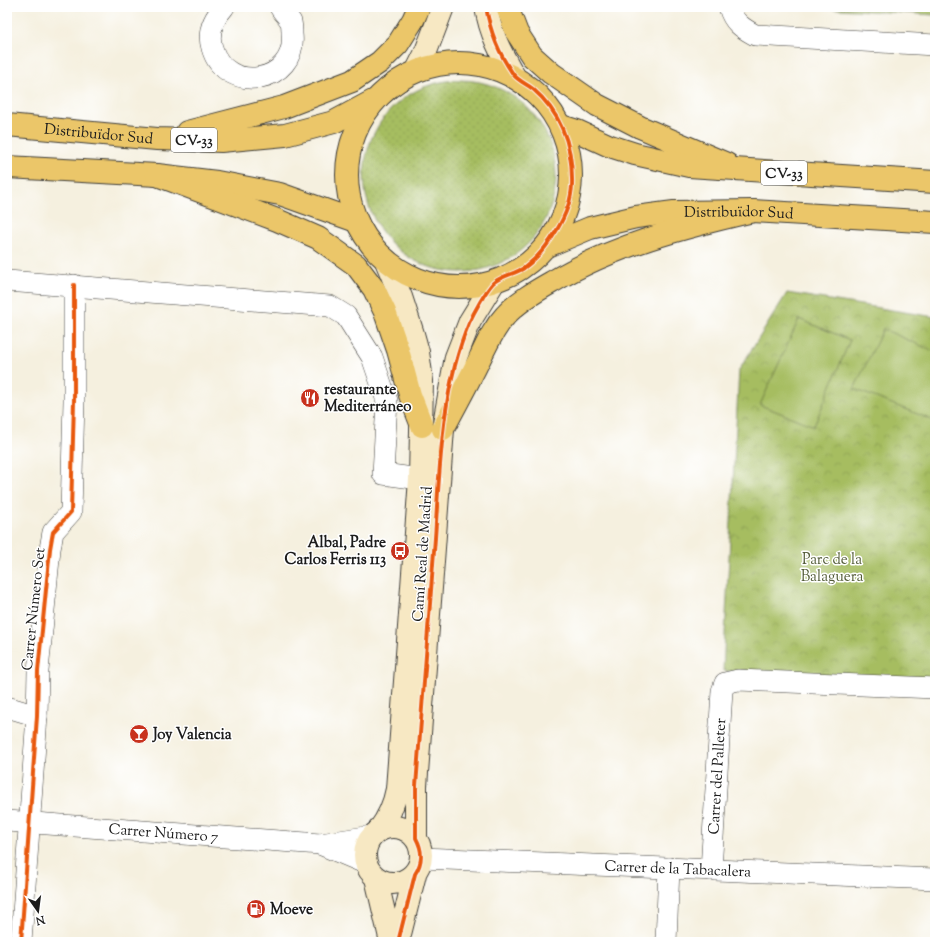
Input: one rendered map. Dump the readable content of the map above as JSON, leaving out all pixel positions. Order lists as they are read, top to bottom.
{
  "streets": {
    "highway": ["Distribuïdor Sud", "CV-33"],
    "street": [
      "Camí Real de Madrid",
      "Carrer Número Set",
      "Carrer del Palleter",
      "Carrer Número 7",
      "Carrer de la Tabacalera"
    ]
  },
  "crossings": [
    ["Distribuïdor Sud", "CV-33"],
    ["CV-33", "Camí Real de Madrid"],
    ["Camí Real de Madrid", "Carrer Número 7"],
    ["Camí Real de Madrid", "Carrer de la Tabacalera"],
    ["Carrer Número Set", "Carrer Número 7"],
    ["Carrer del Palleter", "Carrer de la Tabacalera"],
    ["Carrer Número 7", "Carrer de la Tabacalera"]
  ],
  "parks": ["Parc de la Balaguera"],
  "places": {
    "restaurant": ["restaurante Mediterráneo"],
    "bus stop": ["Albal, Padre Carlos Ferris 113"],
    "bar": ["Joy Valencia"],
    "fuel station": ["Moeve"]
  },
  "north": "bottom"
}
